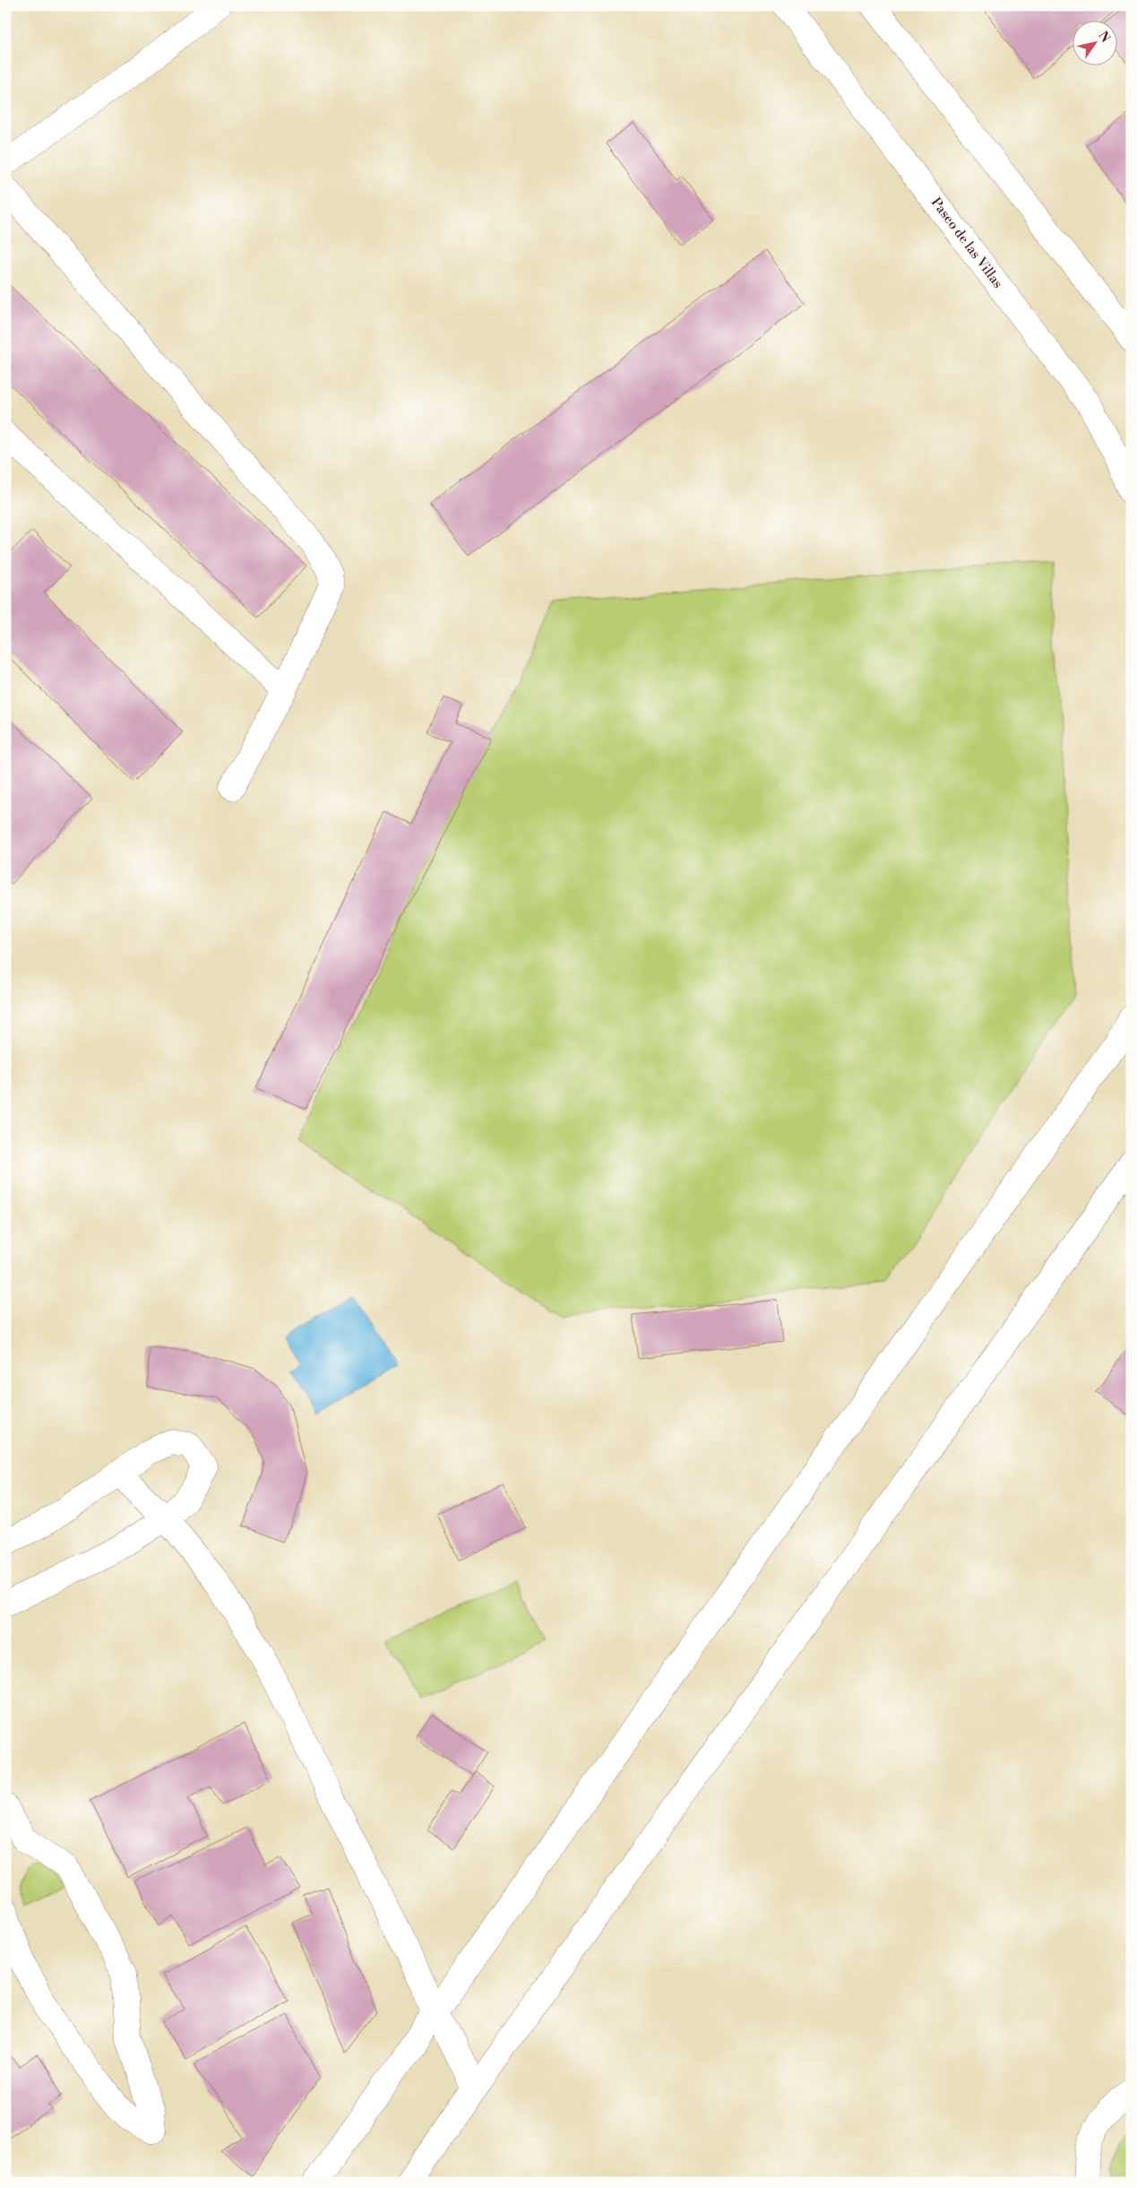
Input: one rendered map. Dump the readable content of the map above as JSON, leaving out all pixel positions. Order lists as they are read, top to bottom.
{
  "streets": {
    "street": ["Paseo de las Villas"]
  },
  "north": "top right"
}
